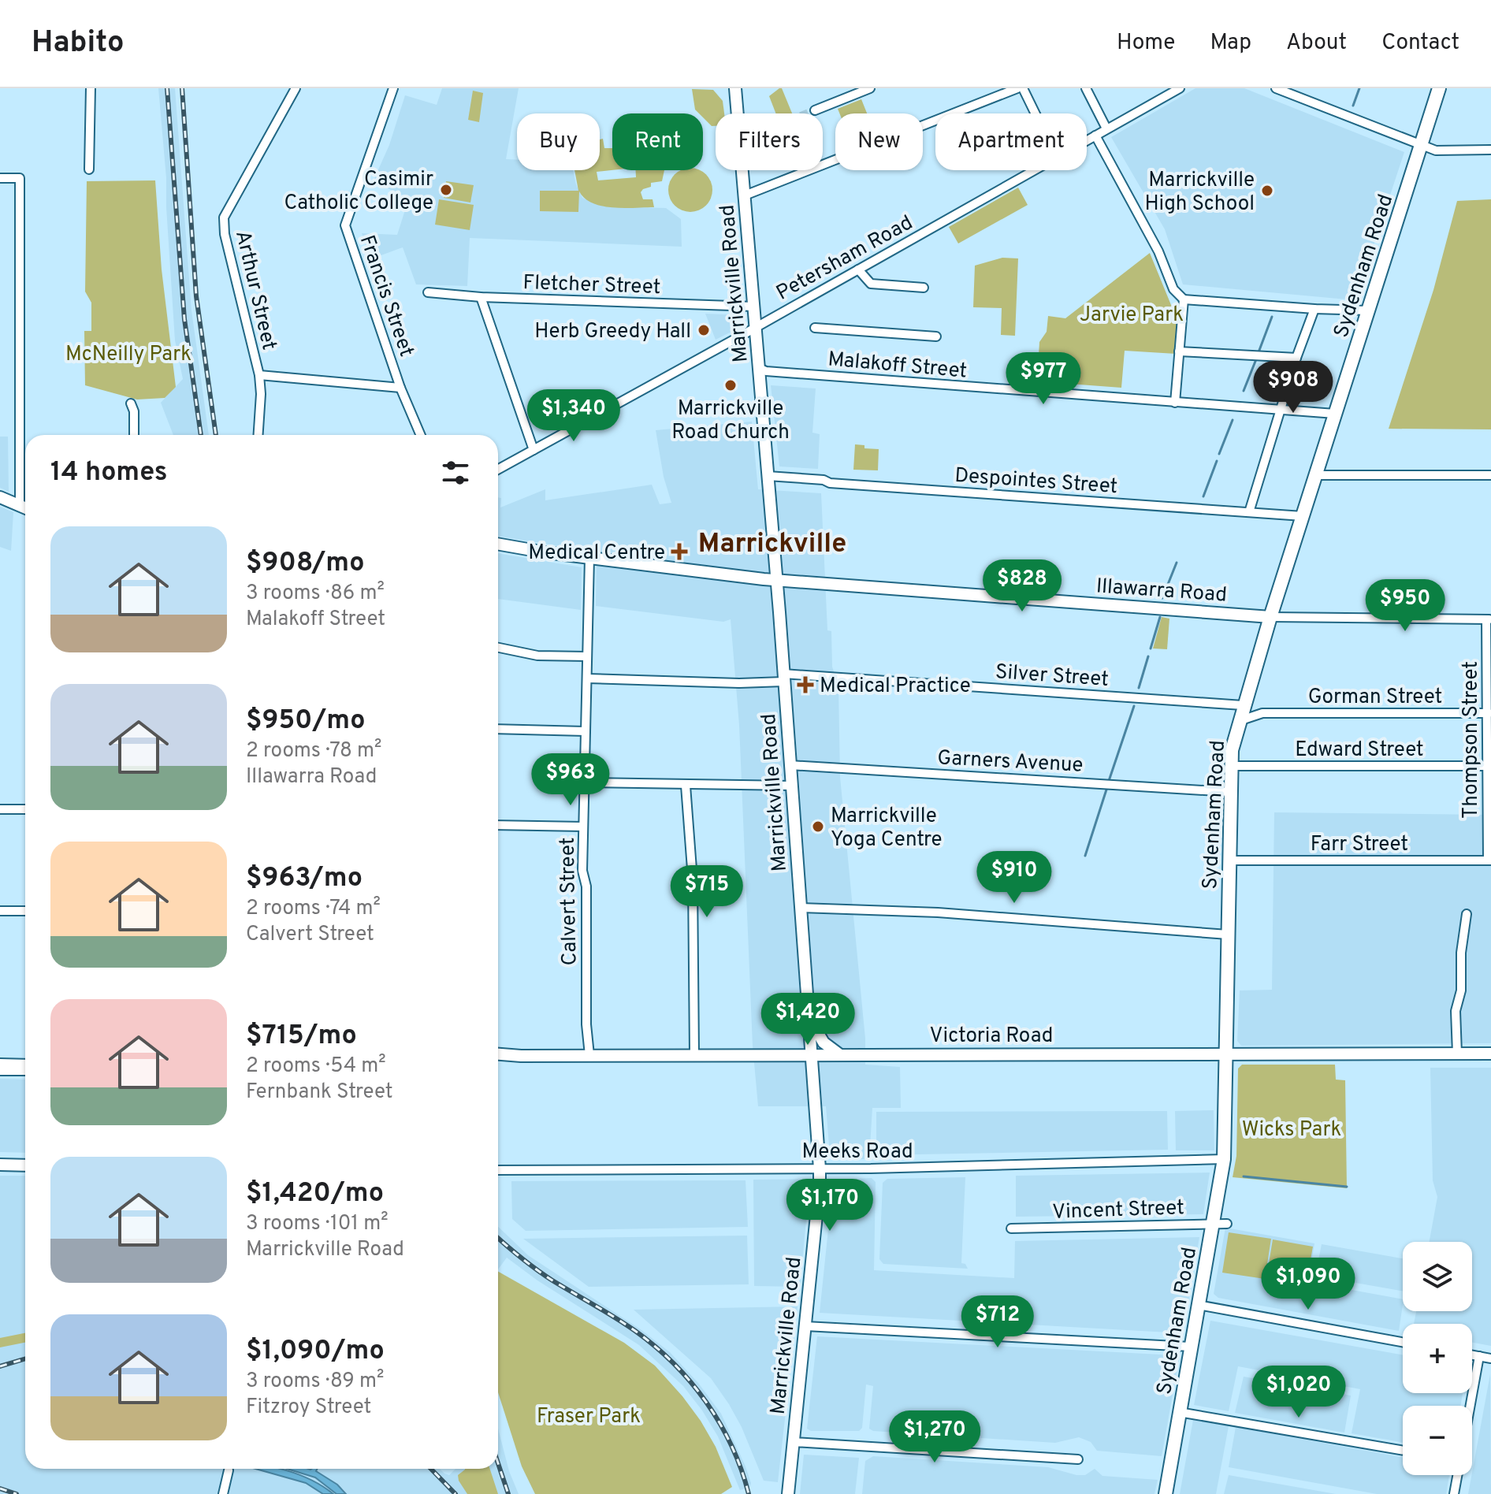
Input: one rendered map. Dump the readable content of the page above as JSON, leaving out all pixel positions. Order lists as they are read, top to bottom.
{
  "streets": {
    "main road": [
      "Sydenham Road",
      "Marrickville Road",
      "Illawarra Road",
      "Victoria Road"
    ],
    "street": [
      "Petersham Road",
      "Fletcher Street",
      "Arthur Street",
      "Francis Street",
      "Malakoff Street",
      "Despointes Street",
      "Silver Street",
      "Gorman Street",
      "Thompson Street",
      "Edward Street",
      "Garners Avenue",
      "Farr Street",
      "Calvert Street",
      "Meeks Road",
      "Vincent Street"
    ]
  },
  "crossings": [
    ["Petersham Road", "Marrickville Road"],
    ["Sydenham Road", "Malakoff Street"],
    ["Sydenham Road", "Despointes Street"],
    ["Sydenham Road", "Illawarra Road"],
    ["Sydenham Road", "Silver Street"],
    ["Sydenham Road", "Gorman Street"],
    ["Sydenham Road", "Edward Street"],
    ["Sydenham Road", "Garners Avenue"],
    ["Sydenham Road", "Farr Street"],
    ["Sydenham Road", "Victoria Road"],
    ["Sydenham Road", "Meeks Road"],
    ["Sydenham Road", "Vincent Street"],
    ["Fletcher Street", "Marrickville Road"],
    ["Marrickville Road", "Malakoff Street"],
    ["Marrickville Road", "Despointes Street"],
    ["Marrickville Road", "Illawarra Road"],
    ["Marrickville Road", "Silver Street"],
    ["Marrickville Road", "Garners Avenue"],
    ["Marrickville Road", "Victoria Road"],
    ["Marrickville Road", "Meeks Road"],
    ["Illawarra Road", "Thompson Street"],
    ["Illawarra Road", "Calvert Street"],
    ["Silver Street", "Calvert Street"],
    ["Gorman Street", "Thompson Street"],
    ["Thompson Street", "Edward Street"],
    ["Thompson Street", "Farr Street"],
    ["Calvert Street", "Victoria Road"]
  ],
  "districts": ["Marrickville"],
  "parks": [
    "Jarvie Park",
    "McNeilly Park",
    "Wicks Park",
    "Fraser Park"
  ],
  "places": {
    "other": [
      "Casimir Catholic College",
      "Marrickville High School",
      "Herb Greedy Hall",
      "Marrickville Road Church",
      "Marrickville Yoga Centre"
    ],
    "health": ["Medical Centre", "Medical Practice"]
  },
  "page": {
    "header": "Habito",
    "nav": [
      "Home",
      "Map",
      "About",
      "Contact"
    ],
    "chip": [
      "Buy",
      "Rent",
      "Filters",
      "New",
      "Apartment"
    ],
    "price": [
      "$977",
      "$908",
      "$1,340",
      "$828",
      "$950",
      "$963",
      "$910",
      "$715",
      "$1,420",
      "$1,170",
      "$1,090",
      "$712",
      "$1,020",
      "$1,270"
    ],
    "heading": "14 homes",
    "list": [
      {
        "name": "$908/mo",
        "note": "3 rooms · 86 m² · Malakoff Street"
      },
      {
        "name": "$950/mo",
        "note": "2 rooms · 78 m² · Illawarra Road"
      },
      {
        "name": "$963/mo",
        "note": "2 rooms · 74 m² · Calvert Street"
      },
      {
        "name": "$715/mo",
        "note": "2 rooms · 54 m² · Fernbank Street"
      },
      {
        "name": "$1,420/mo",
        "note": "3 rooms · 101 m² · Marrickville Road"
      },
      {
        "name": "$1,090/mo",
        "note": "3 rooms · 89 m² · Fitzroy Street"
      }
    ],
    "map_buttons": ["+", "−"]
  }
}
